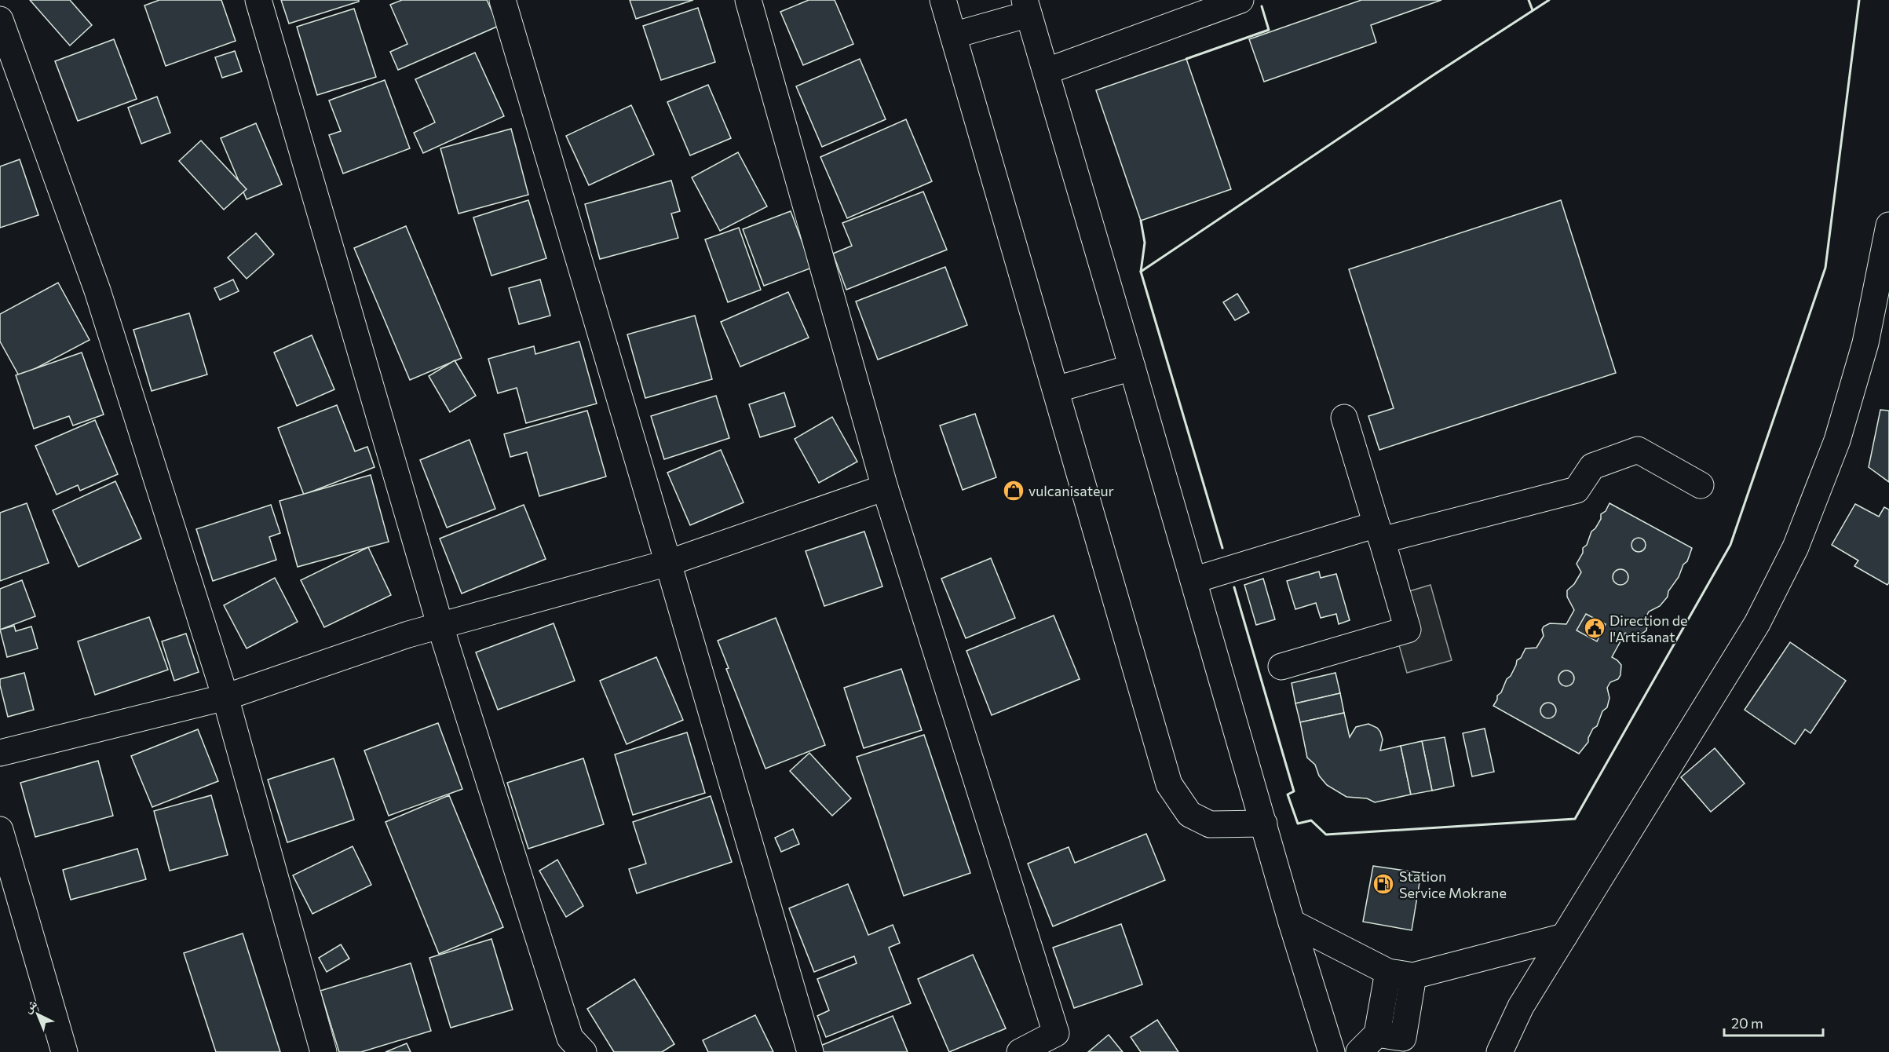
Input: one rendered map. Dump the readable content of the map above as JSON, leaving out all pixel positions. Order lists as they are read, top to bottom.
{
  "places": {
    "shop": ["vulcanisateur"],
    "public building": ["Direction de l'Artisanat"],
    "fuel station": ["Station Service Mokrane"]
  },
  "scale_bar": "20 m",
  "north": "top left"
}
